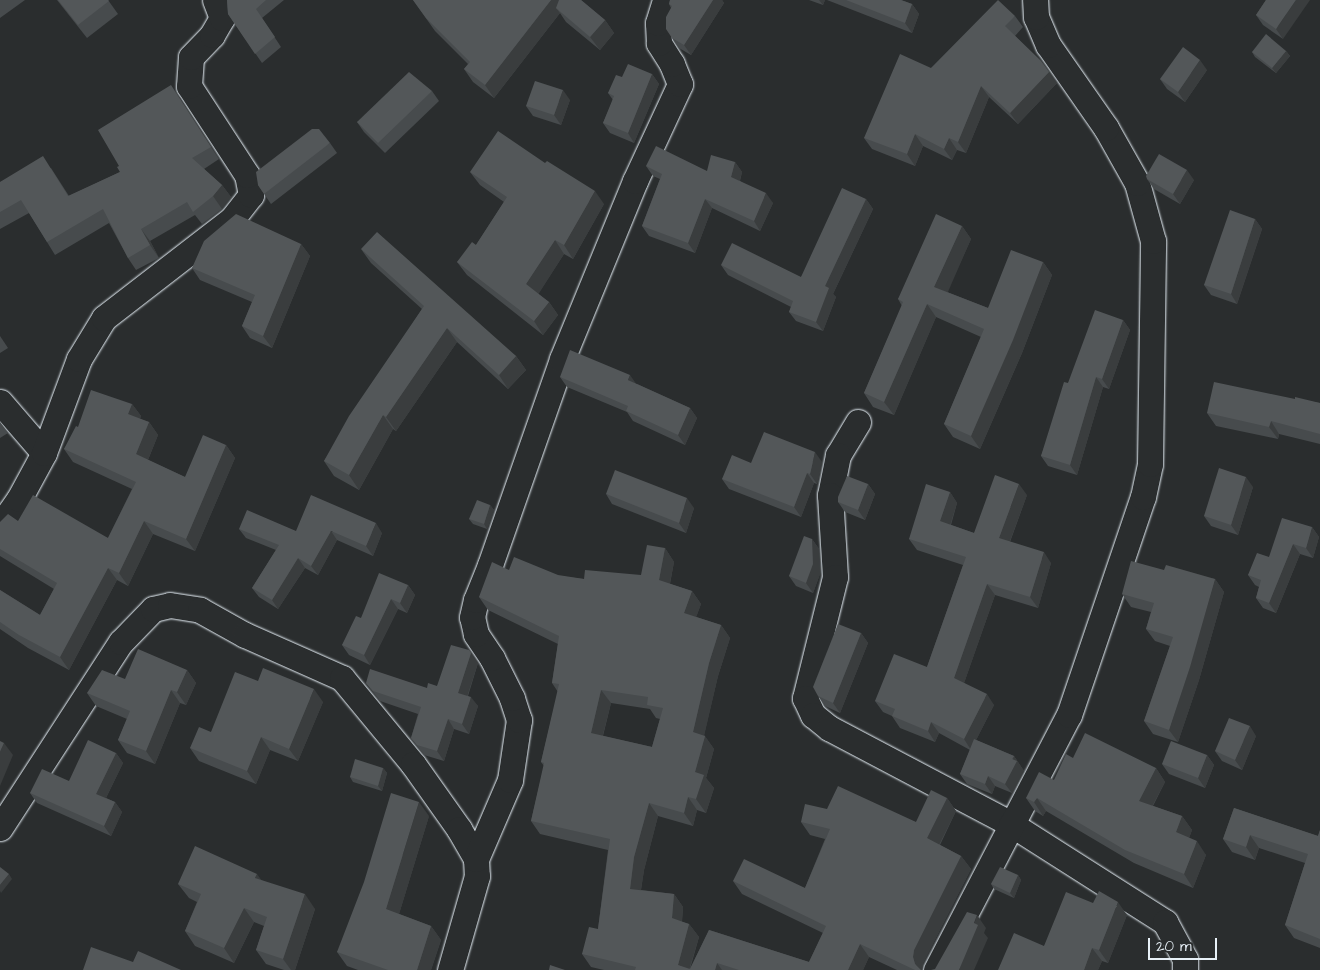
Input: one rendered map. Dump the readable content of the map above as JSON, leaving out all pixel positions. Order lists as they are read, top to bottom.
{
  "scale_bar": "20 m"
}
